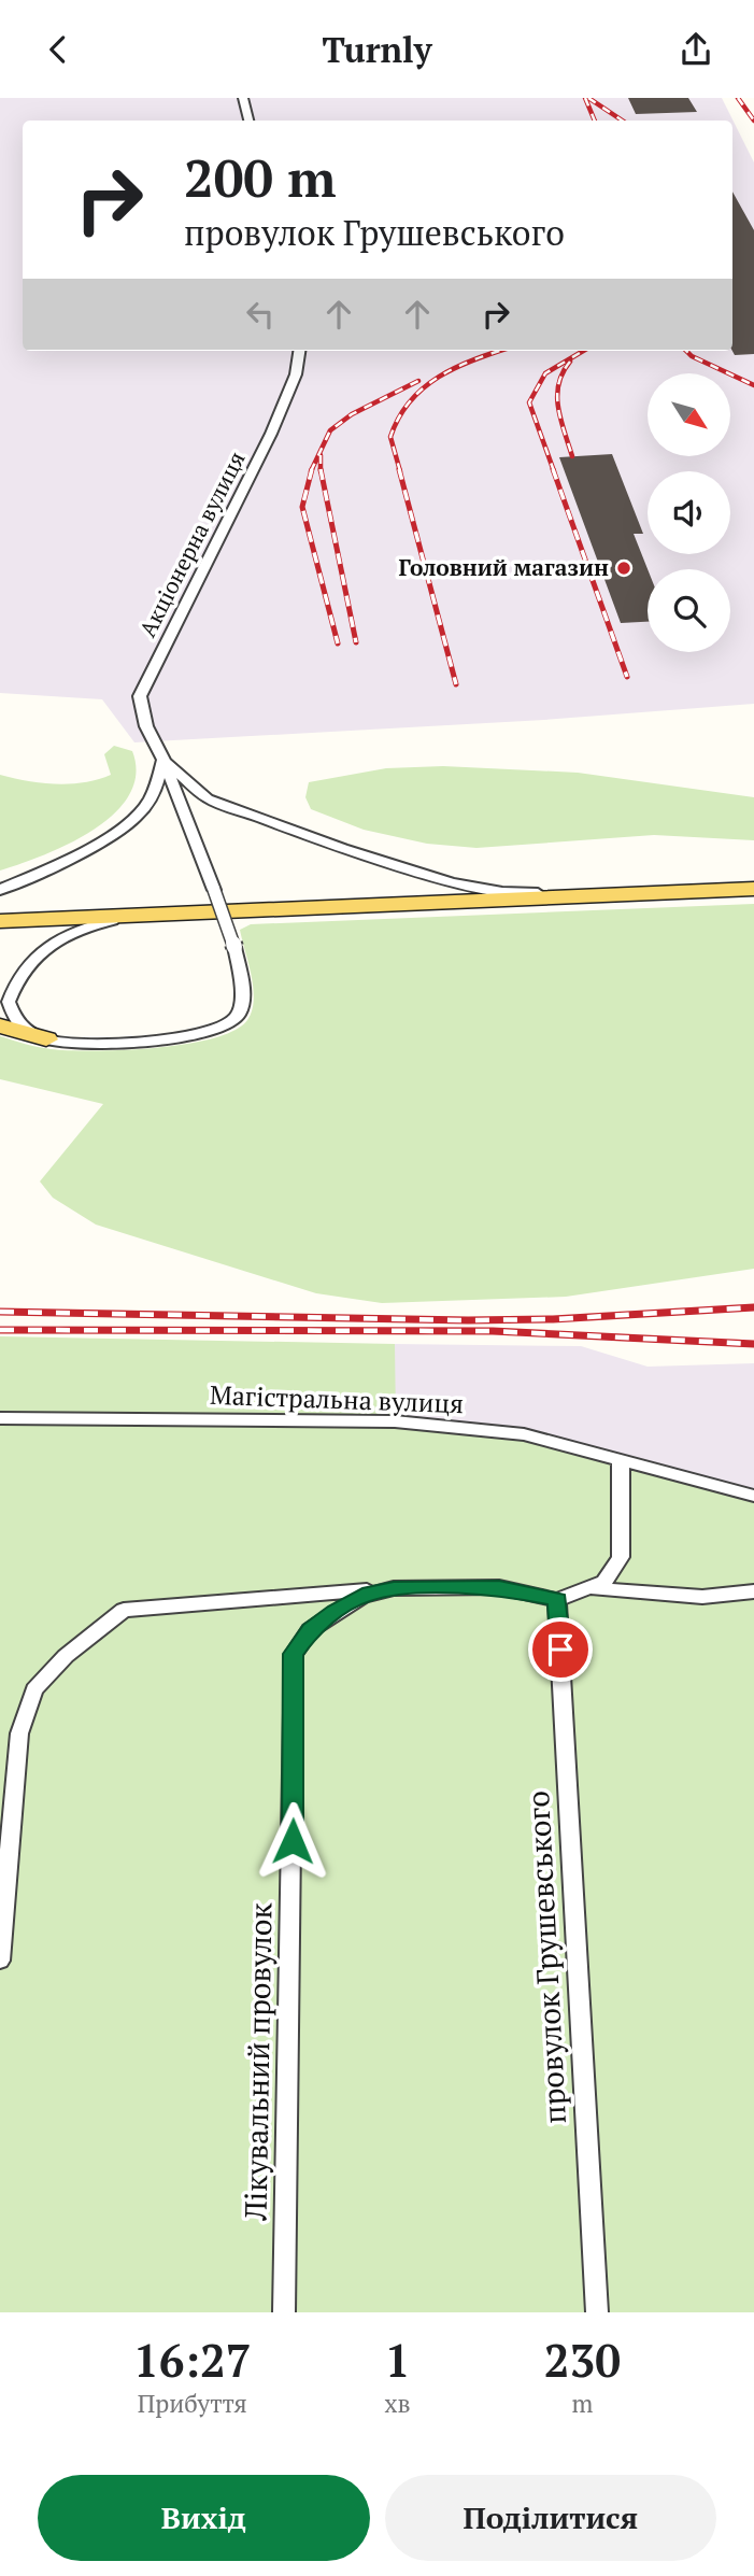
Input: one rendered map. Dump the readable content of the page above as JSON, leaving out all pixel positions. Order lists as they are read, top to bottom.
{
  "streets": {
    "street": [
      "Акціонерна вулиця",
      "Магістральна вулиця",
      "провулок Грушевського",
      "Лікувальний провулок"
    ]
  },
  "places": ["Головний магазин"],
  "north": "bottom right",
  "page": {
    "header": "Turnly",
    "turn": ["200 m", "провулок Грушевського"],
    "eta": [
      "16:27",
      "Прибуття",
      "1",
      "хв",
      "230",
      "m"
    ],
    "buttons": ["Вихід", "Поділитися"]
  }
}
